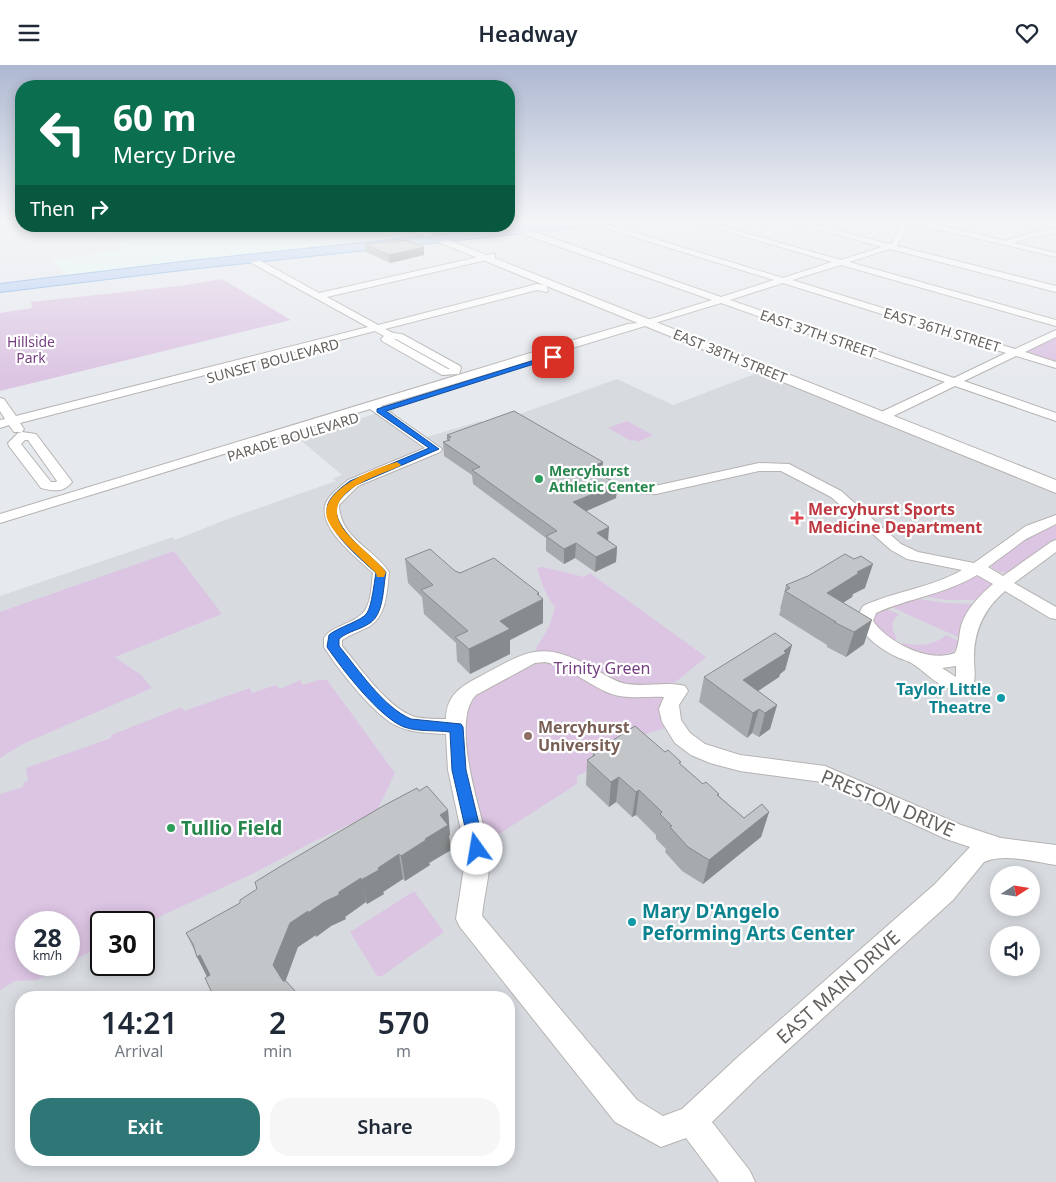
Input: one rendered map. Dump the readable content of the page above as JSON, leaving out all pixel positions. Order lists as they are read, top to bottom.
{
  "streets": {
    "main road": ["EAST 38TH STREET"],
    "street": [
      "EAST 36TH STREET",
      "EAST 37TH STREET",
      "SUNSET BOULEVARD",
      "PARADE BOULEVARD",
      "PRESTON DRIVE",
      "EAST MAIN DRIVE"
    ]
  },
  "crossings": [
    ["EAST 36TH STREET", "PARADE BOULEVARD"],
    ["EAST 37TH STREET", "PARADE BOULEVARD"],
    ["EAST 38TH STREET", "SUNSET BOULEVARD"],
    ["EAST 38TH STREET", "PARADE BOULEVARD"],
    ["PRESTON DRIVE", "EAST MAIN DRIVE"]
  ],
  "parks": ["Hillside Park", "Trinity Green"],
  "places": {
    "other": [
      "Mercyhurst Athletic Center",
      "Taylor Little Theatre",
      "Mercyhurst University",
      "Tullio Field",
      "Mary D'Angelo Peforming Arts Center"
    ],
    "health": ["Mercyhurst Sports Medicine Department"]
  },
  "north": "right",
  "page": {
    "header": "Headway",
    "turn": ["60 m", "Mercy Drive"],
    "then": "Then",
    "speed": "28 km/h",
    "limit": "30",
    "eta": [
      "14:21",
      "Arrival",
      "2",
      "min",
      "570",
      "m"
    ],
    "buttons": ["Exit", "Share"]
  }
}
